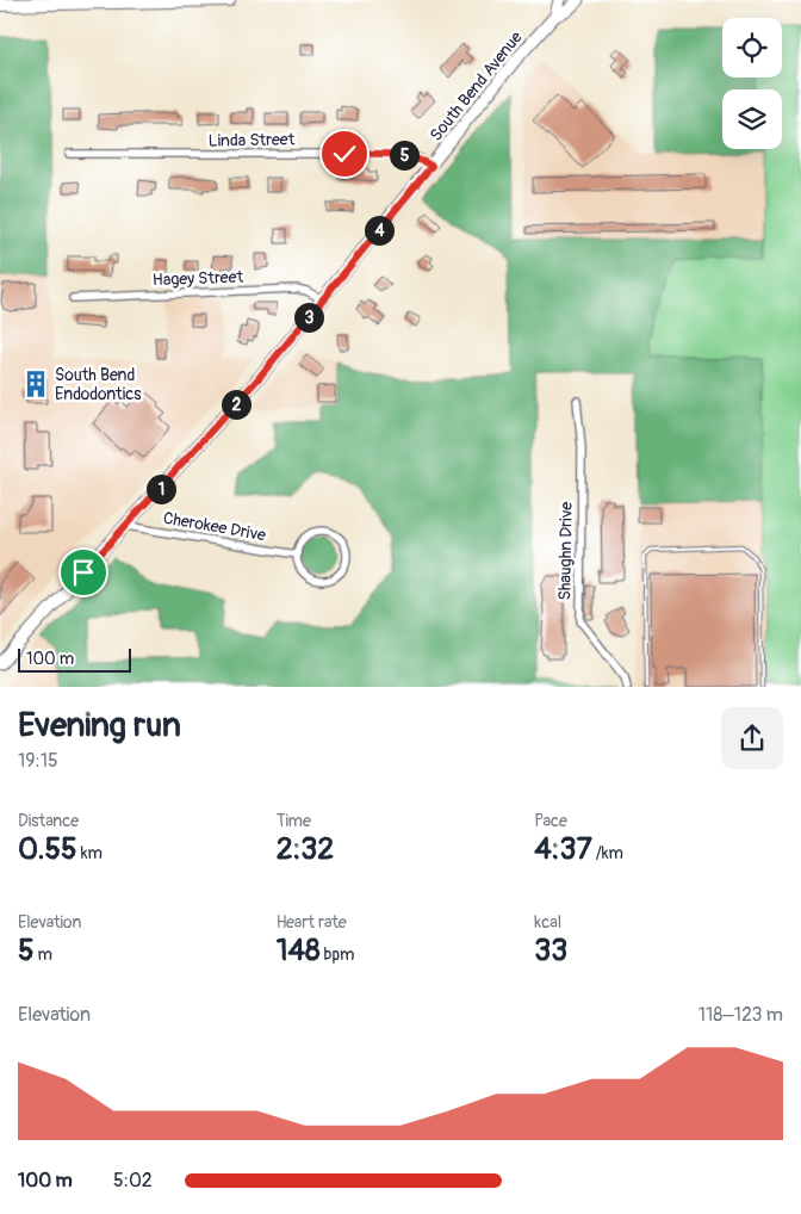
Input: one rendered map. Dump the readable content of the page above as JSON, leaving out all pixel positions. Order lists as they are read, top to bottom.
{
  "streets": {
    "main road": ["South Bend Avenue"],
    "street": [
      "Linda Street",
      "Hagey Street",
      "Cherokee Drive",
      "Shaughn Drive"
    ]
  },
  "crossings": [
    ["South Bend Avenue", "Linda Street"],
    ["South Bend Avenue", "Hagey Street"],
    ["South Bend Avenue", "Cherokee Drive"]
  ],
  "places": {
    "building": ["South Bend Endodontics"]
  },
  "scale_bar": "100 m",
  "page": {
    "pins": [
      "5",
      "4",
      "3",
      "2",
      "1"
    ],
    "scale": "100 m",
    "heading": ["Evening run", "19:15"],
    "stats": [
      ["Distance", "0.55 km"],
      ["Time", "2:32"],
      ["Pace", "4:37 /km"],
      ["Elevation", "5 m"],
      ["Heart rate", "148 bpm"],
      ["kcal", "33"]
    ],
    "chart": ["Elevation", "118–123 m"],
    "list": [
      {
        "name": "100 m",
        "note": "5:02"
      }
    ]
  }
}
